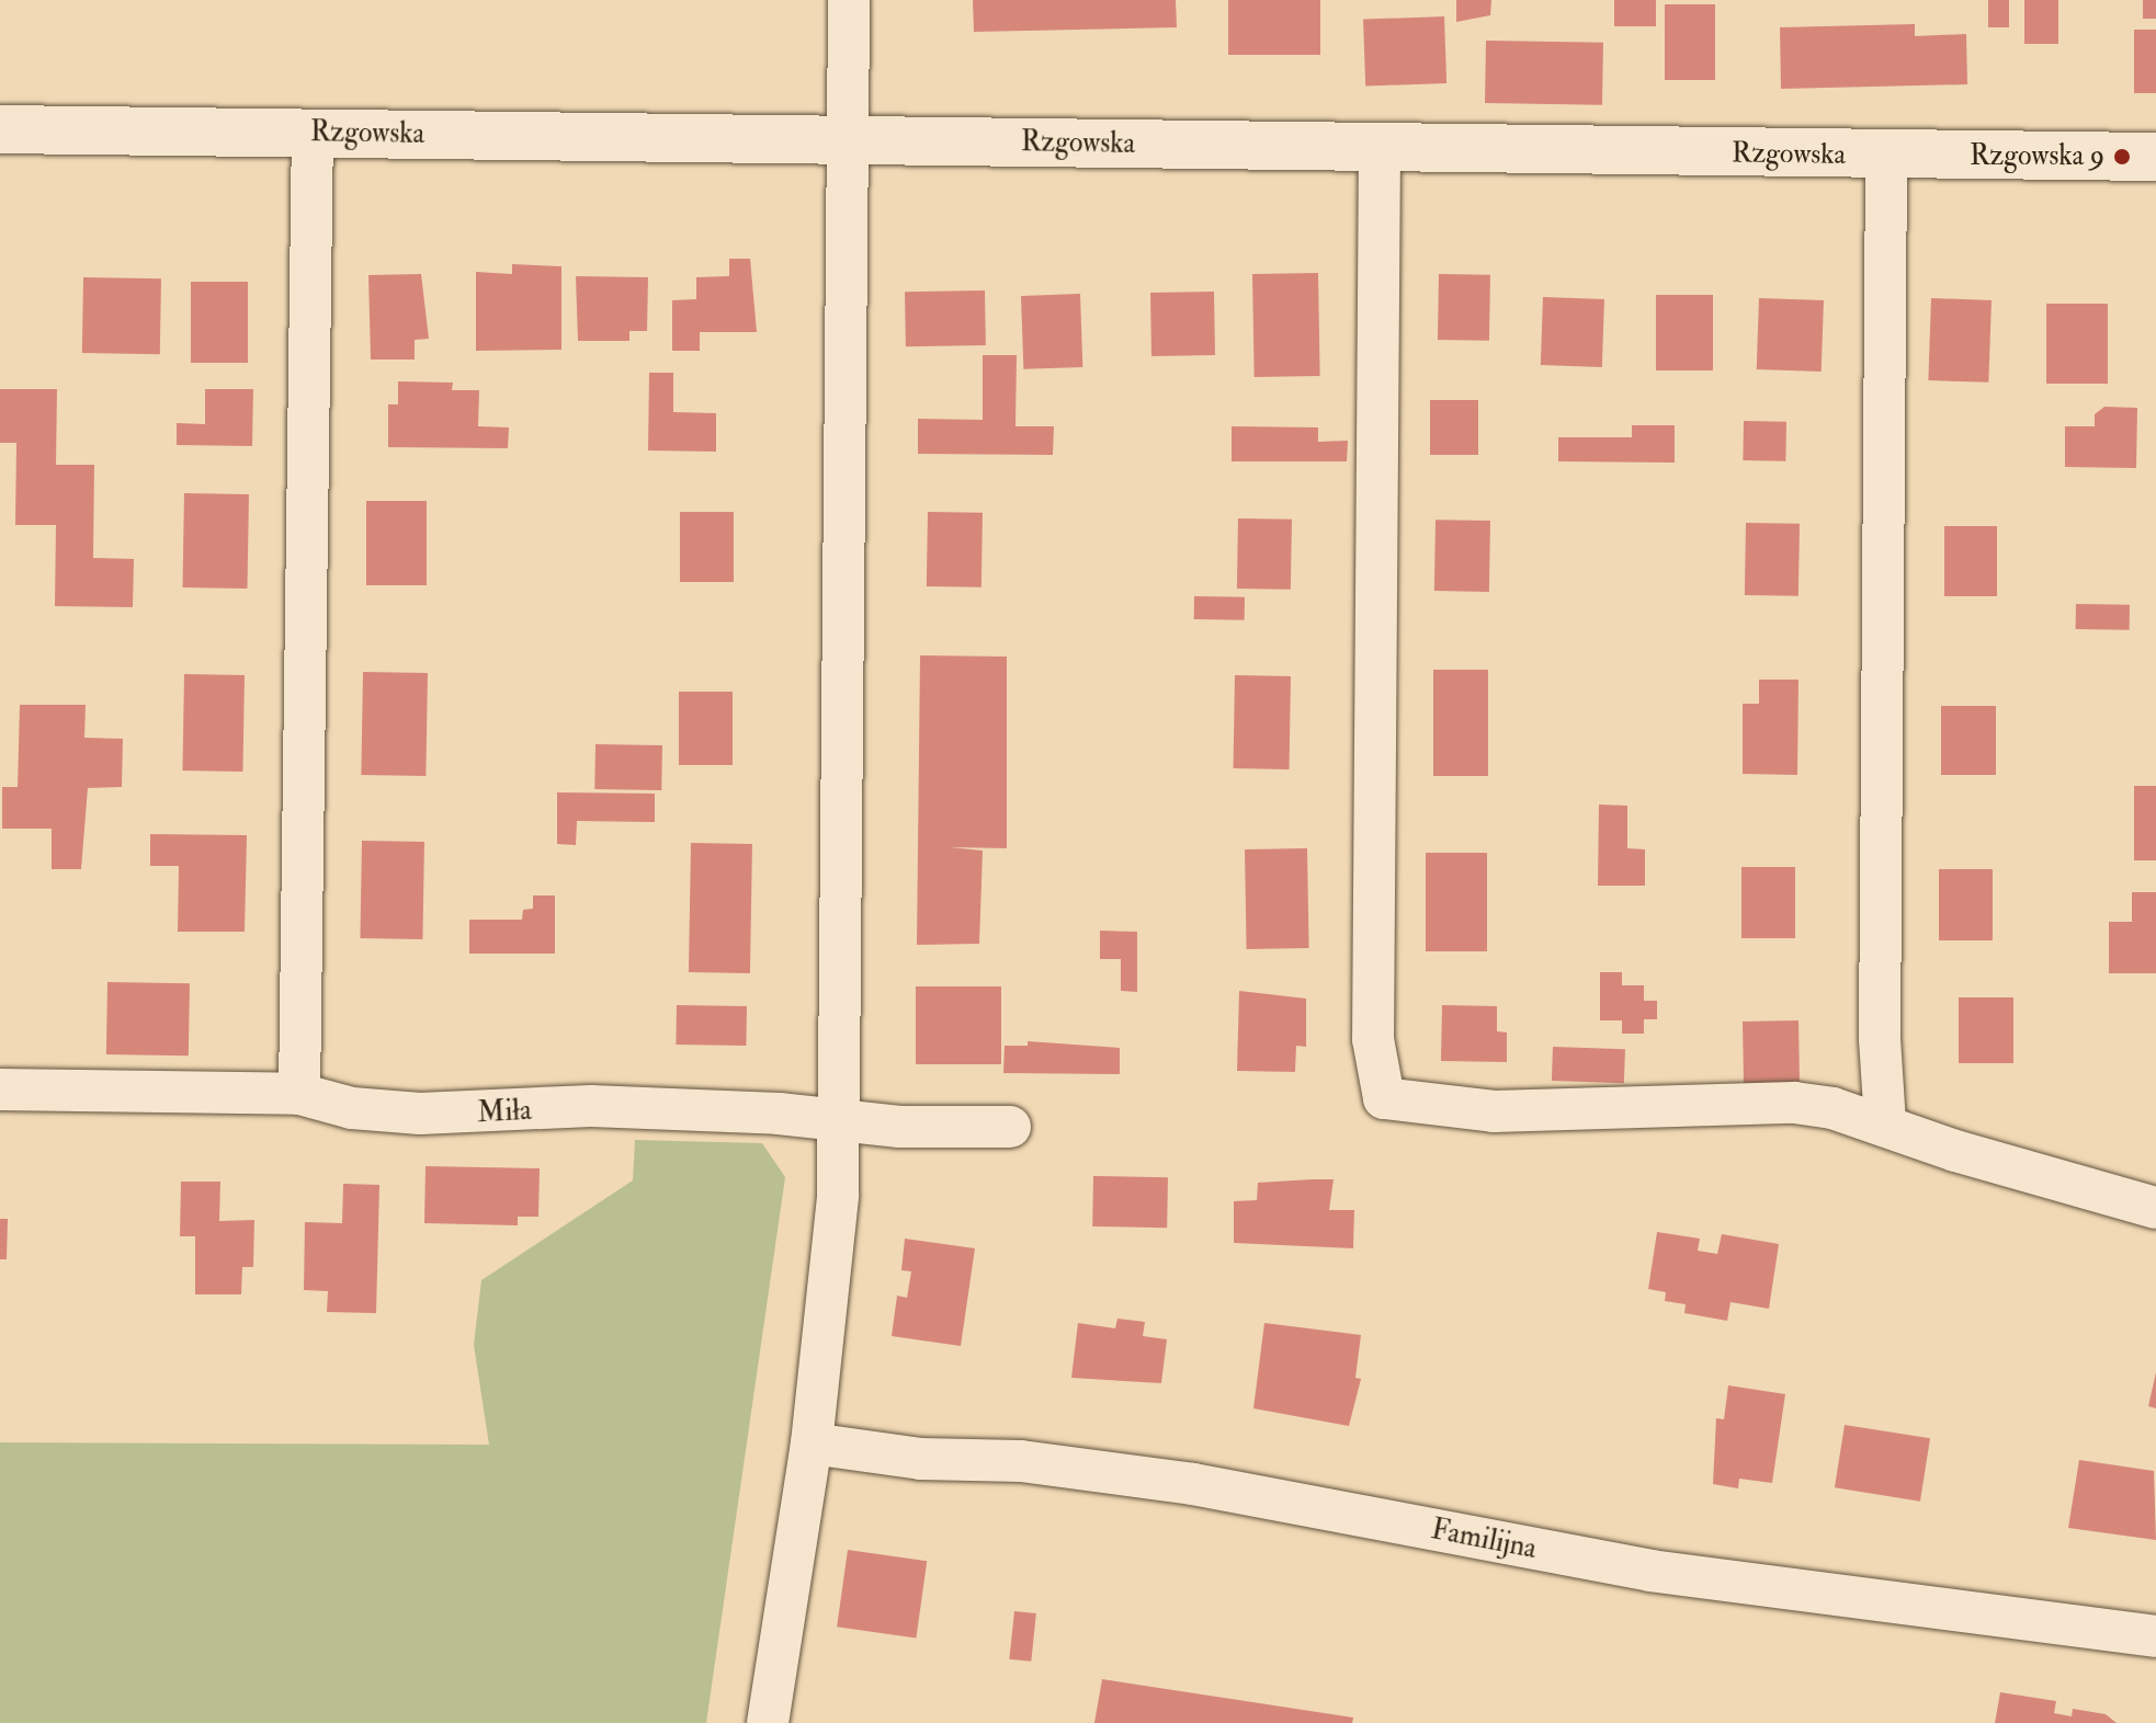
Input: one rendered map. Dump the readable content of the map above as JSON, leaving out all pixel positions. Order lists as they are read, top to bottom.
{
  "streets": {
    "main road": ["Rzgowska"],
    "street": ["Miła", "Familijna"]
  },
  "places": ["Rzgowska 9"]
}
